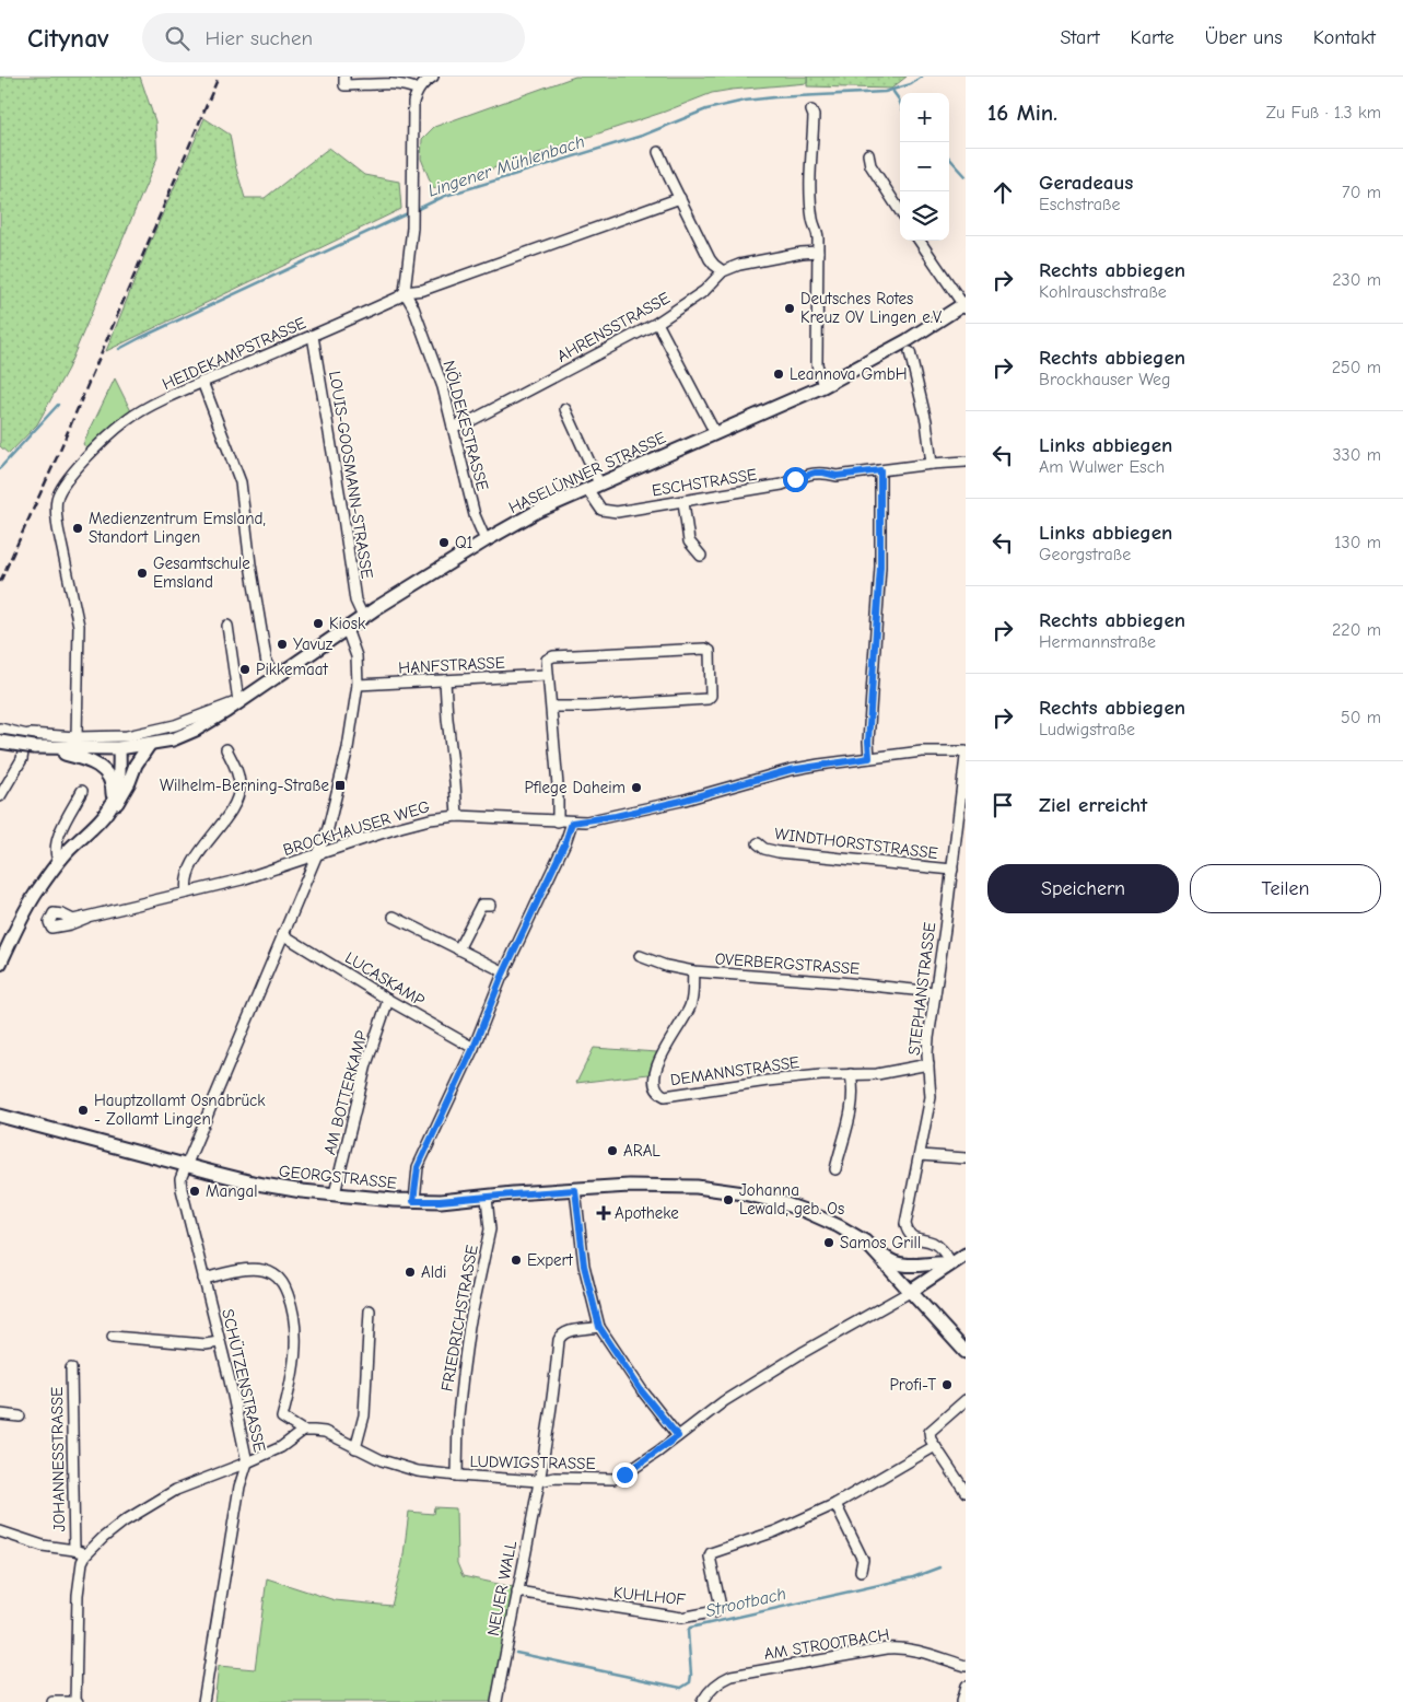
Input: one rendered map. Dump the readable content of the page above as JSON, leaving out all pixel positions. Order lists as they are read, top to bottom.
{
  "streets": {
    "main road": ["HASELÜNNER STRASSE", "GEORGSTRASSE"],
    "street": [
      "AHRENSSTRASSE",
      "HEIDEKAMPSTRASSE",
      "NÖLDEKESTRASSE",
      "LOUIS-GOOSMANN-STRASSE",
      "ESCHSTRASSE",
      "HANFSTRASSE",
      "BROCKHAUSER WEG",
      "WINDTHORSTSTRASSE",
      "OVERBERGSTRASSE",
      "LUCASKAMP",
      "STEPHANSTRASSE",
      "DEMANNSTRASSE",
      "AM BOTTERKAMP",
      "FRIEDRICHSTRASSE",
      "SCHÜTZENSTRASSE",
      "JOHANNESSTRASSE",
      "LUDWIGSTRASSE",
      "NEUER WALL",
      "KUHLHOF",
      "AM STROOTBACH"
    ]
  },
  "crossings": [
    ["AHRENSSTRASSE", "NÖLDEKESTRASSE"],
    ["HEIDEKAMPSTRASSE", "NÖLDEKESTRASSE"],
    ["HEIDEKAMPSTRASSE", "HASELÜNNER STRASSE"],
    ["HEIDEKAMPSTRASSE", "LOUIS-GOOSMANN-STRASSE"],
    ["NÖLDEKESTRASSE", "HASELÜNNER STRASSE"],
    ["HASELÜNNER STRASSE", "LOUIS-GOOSMANN-STRASSE"],
    ["HASELÜNNER STRASSE", "ESCHSTRASSE"],
    ["WINDTHORSTSTRASSE", "STEPHANSTRASSE"],
    ["OVERBERGSTRASSE", "STEPHANSTRASSE"],
    ["OVERBERGSTRASSE", "DEMANNSTRASSE"],
    ["LUCASKAMP", "AM BOTTERKAMP"],
    ["STEPHANSTRASSE", "DEMANNSTRASSE"],
    ["AM BOTTERKAMP", "GEORGSTRASSE"],
    ["GEORGSTRASSE", "FRIEDRICHSTRASSE"],
    ["GEORGSTRASSE", "SCHÜTZENSTRASSE"],
    ["FRIEDRICHSTRASSE", "LUDWIGSTRASSE"],
    ["LUDWIGSTRASSE", "NEUER WALL"],
    ["NEUER WALL", "KUHLHOF"]
  ],
  "water": ["Lingener Mühlenbach", "Strootbach"],
  "places": {
    "other": [
      "Deutsches Rotes Kreuz OV Lingen e.V.",
      "Leannova GmbH",
      "Medienzentrum Emsland, Standort Lingen",
      "Q1",
      "Gesamtschule Emsland",
      "Kiosk",
      "Yavuz",
      "Pikkemaat",
      "Pflege Daheim",
      "Hauptzollamt Osnabrück - Zollamt Lingen",
      "ARAL",
      "Mangal",
      "Johanna Lewald, geb. Os",
      "Samos Grill",
      "Expert",
      "Aldi",
      "Profi-T"
    ],
    "transit": ["Wilhelm-Berning-Straße"],
    "health": ["Apotheke"]
  },
  "page": {
    "header": "Citynav",
    "search": "Hier suchen",
    "nav": [
      "Start",
      "Karte",
      "Über uns",
      "Kontakt"
    ],
    "heading": ["16 Min.", "Zu Fuß · 1.3 km"],
    "map_buttons": ["+", "−"],
    "list": [
      ["Geradeaus", "Eschstraße", "70 m"],
      ["Rechts abbiegen", "Kohlrauschstraße", "230 m"],
      ["Rechts abbiegen", "Brockhauser Weg", "250 m"],
      ["Links abbiegen", "Am Wulwer Esch", "330 m"],
      ["Links abbiegen", "Georgstraße", "130 m"],
      ["Rechts abbiegen", "Hermannstraße", "220 m"],
      ["Rechts abbiegen", "Ludwigstraße", "50 m"],
      "Ziel erreicht"
    ],
    "buttons": ["Speichern", "Teilen"]
  }
}
